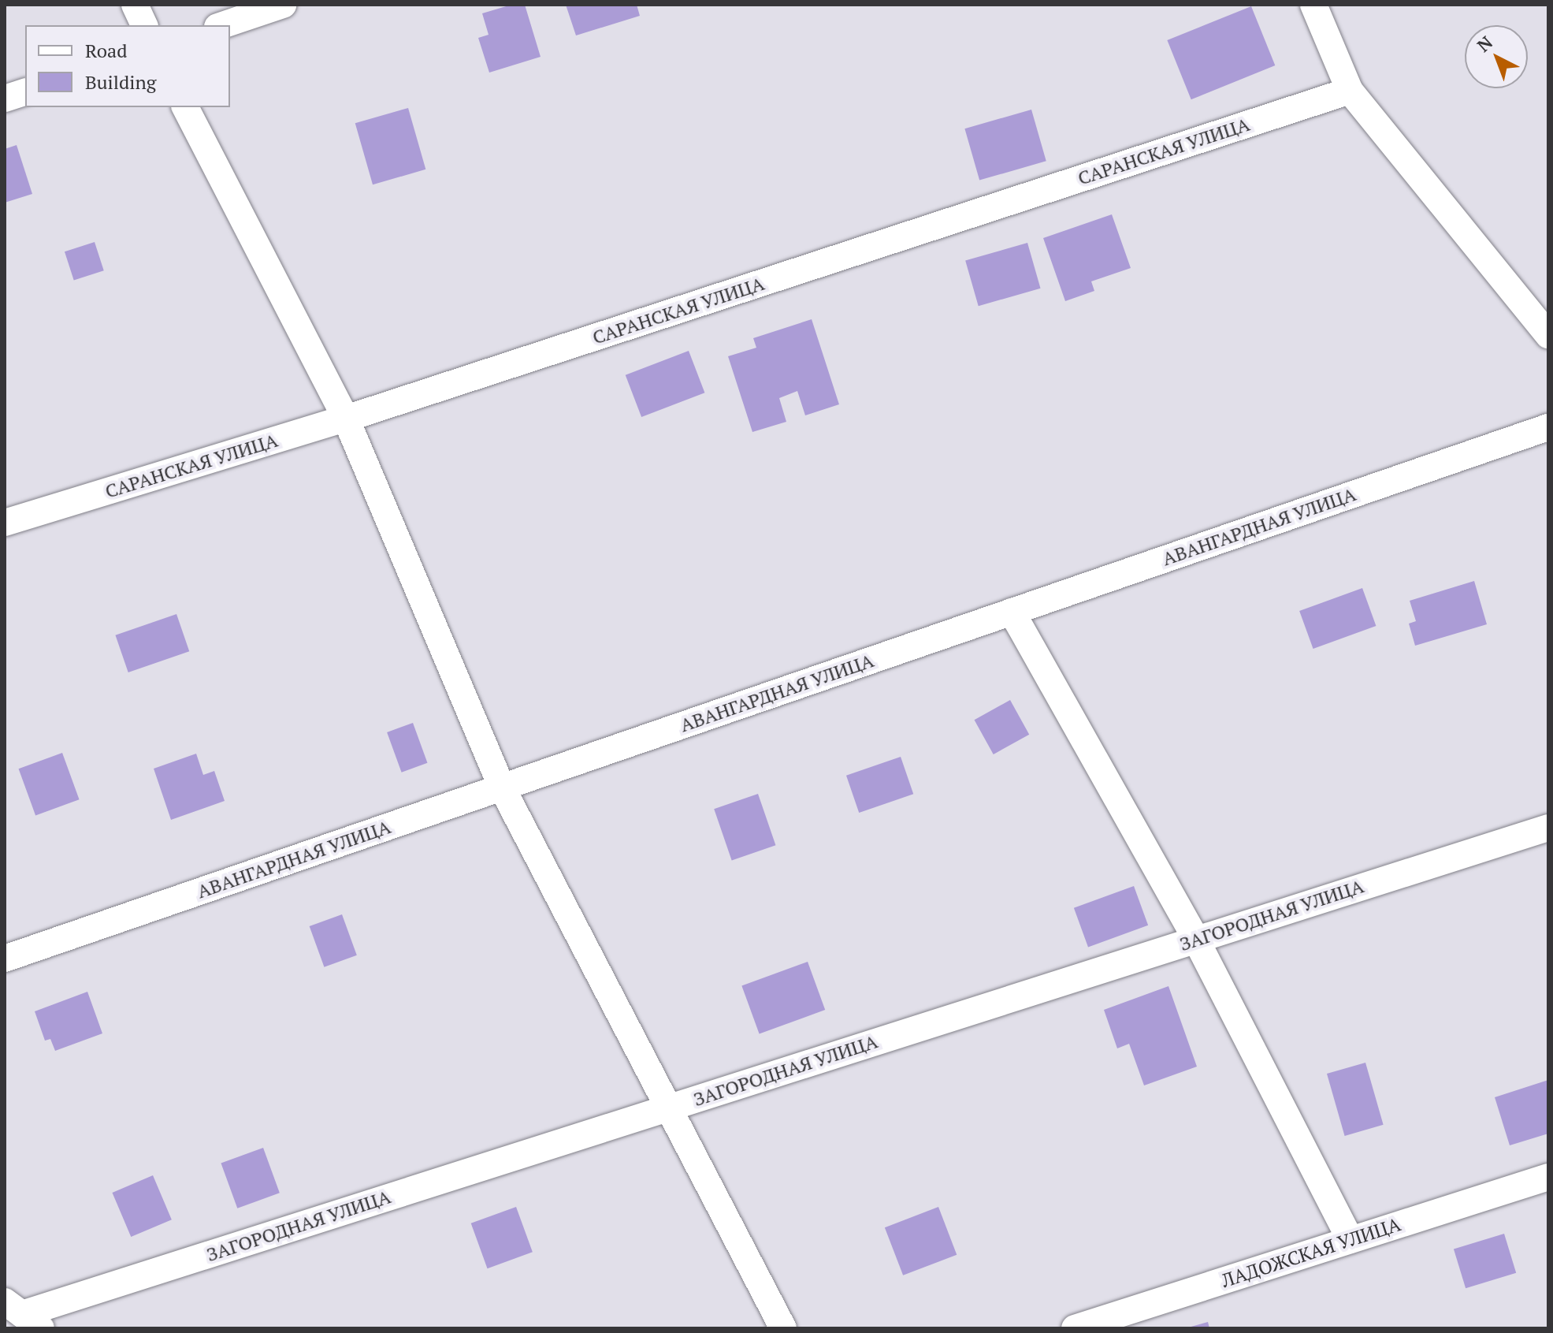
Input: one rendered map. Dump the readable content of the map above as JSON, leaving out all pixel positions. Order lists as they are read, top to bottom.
{
  "streets": {
    "street": [
      "САРАНСКАЯ УЛИЦА",
      "АВАНГАРДНАЯ УЛИЦА",
      "ЗАГОРОДНАЯ УЛИЦА",
      "ЛАДОЖСКАЯ УЛИЦА"
    ]
  },
  "legend": ["Road", "Building"],
  "north": "top left"
}
